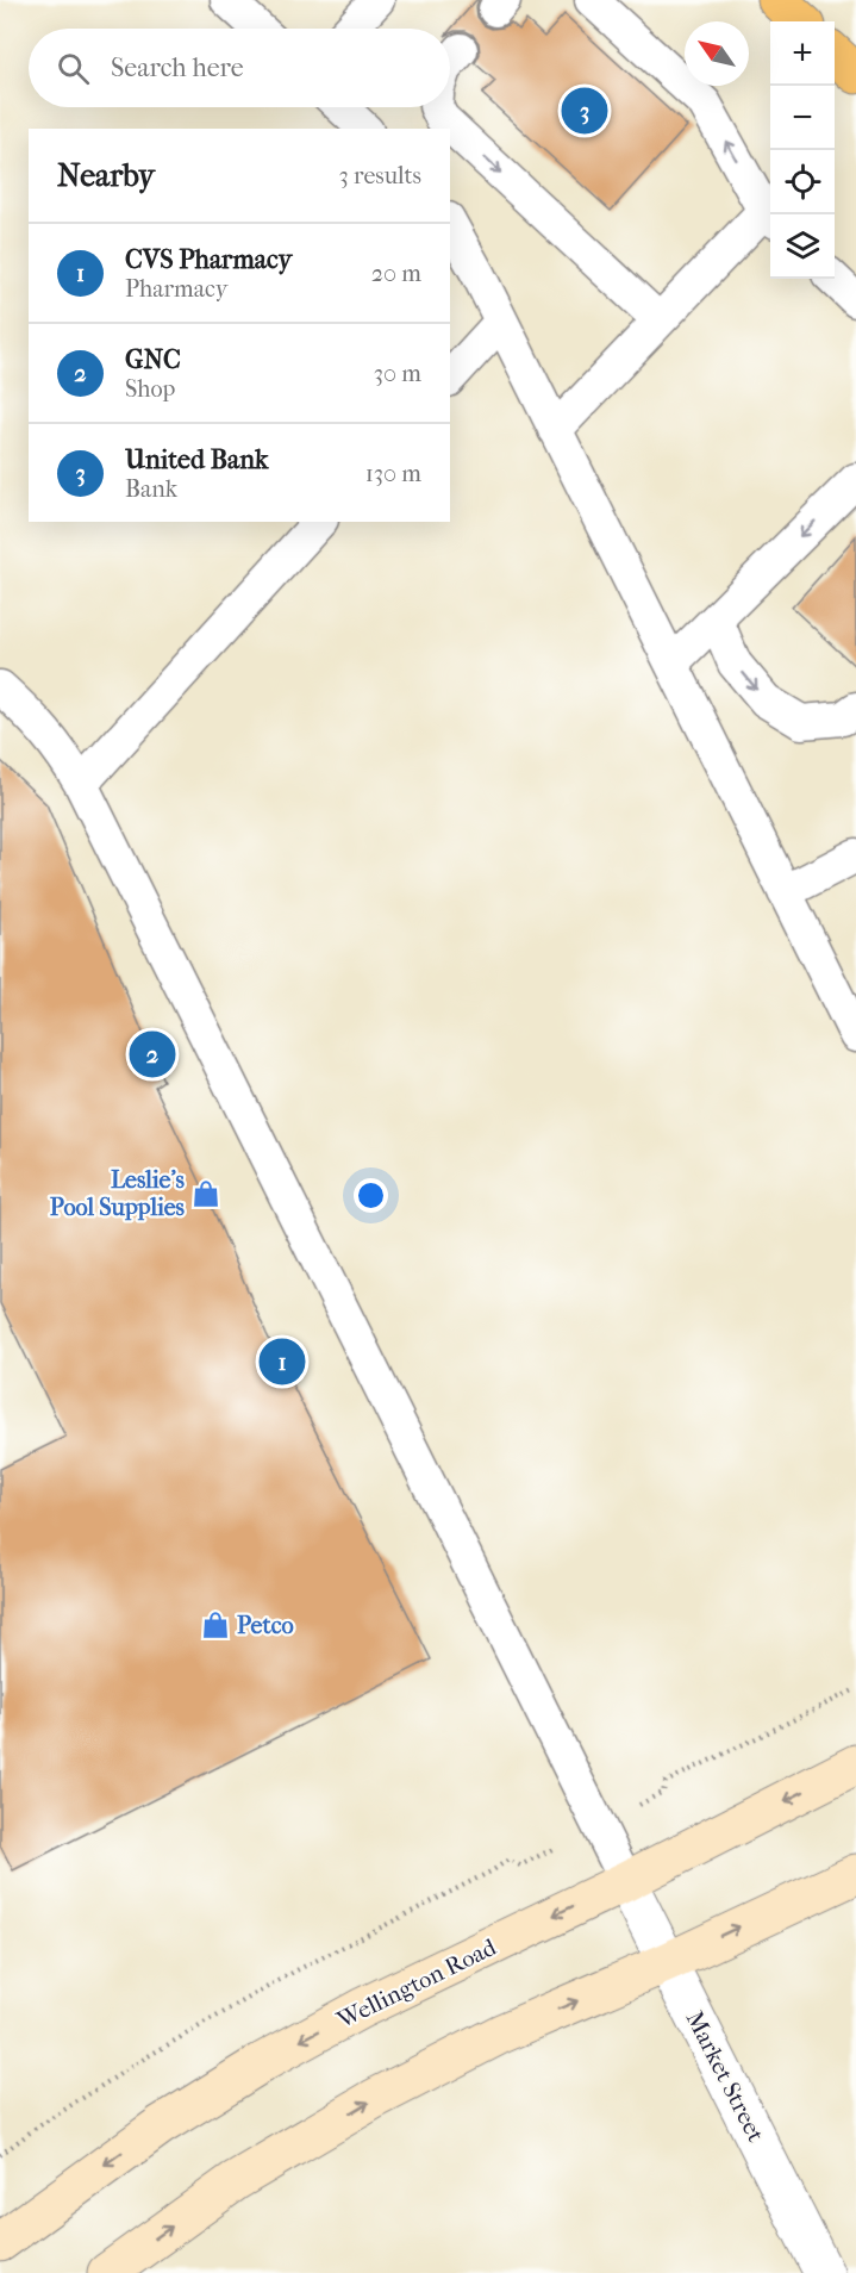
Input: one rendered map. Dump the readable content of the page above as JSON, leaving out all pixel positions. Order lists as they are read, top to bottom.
{
  "streets": {
    "main road": ["Wellington Road"],
    "street": ["Market Street"]
  },
  "crossings": [
    ["Wellington Road", "Market Street"]
  ],
  "places": {
    "shop": ["Leslie's Pool Supplies", "Petco"]
  },
  "north": "top left",
  "page": {
    "map_buttons": ["+", "−"],
    "search": "Search here",
    "pins": ["3", "2", "1"],
    "heading": ["Nearby", "3 results"],
    "list": [
      {
        "mark": "1",
        "name": "CVS Pharmacy",
        "note": "Pharmacy",
        "value": "20 m"
      },
      {
        "mark": "2",
        "name": "GNC",
        "note": "Shop",
        "value": "30 m"
      },
      {
        "mark": "3",
        "name": "United Bank",
        "note": "Bank",
        "value": "130 m"
      }
    ]
  }
}
